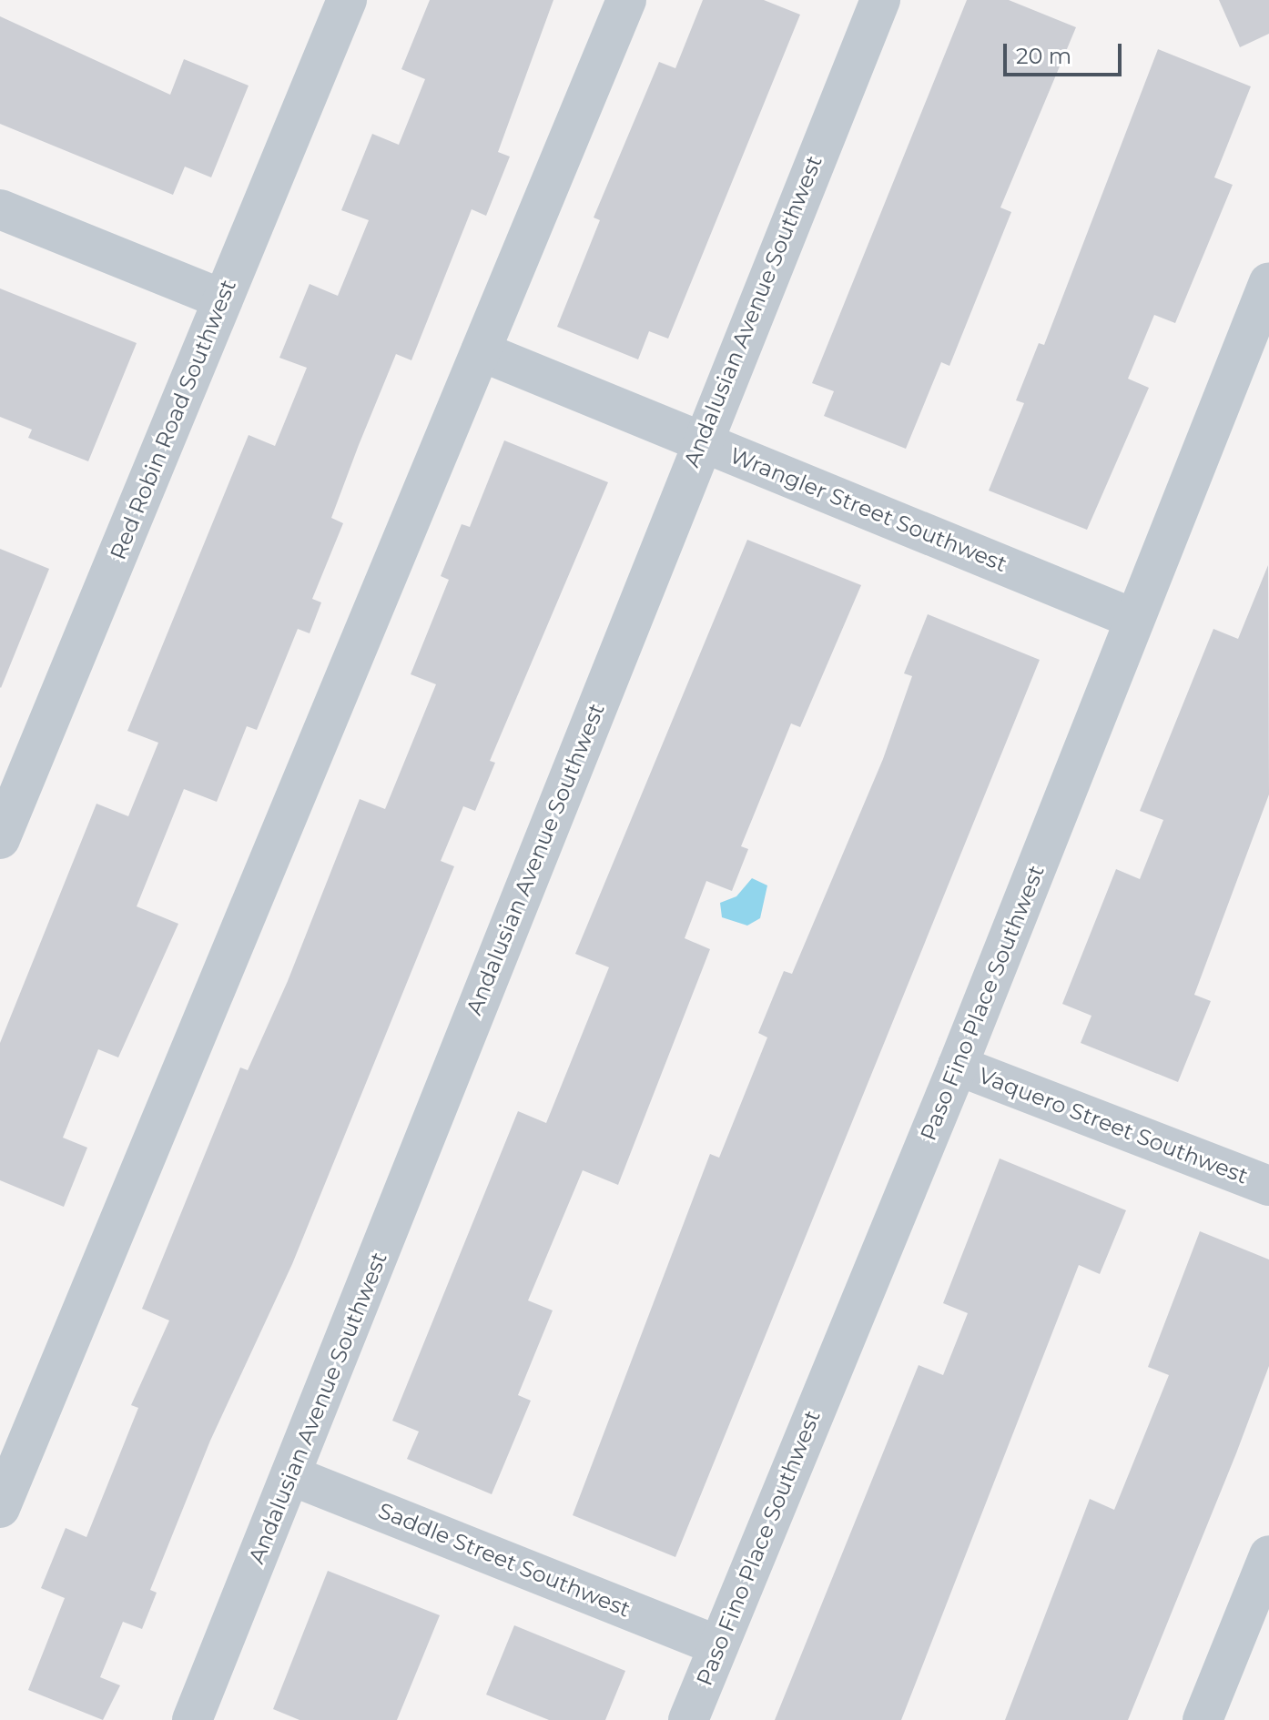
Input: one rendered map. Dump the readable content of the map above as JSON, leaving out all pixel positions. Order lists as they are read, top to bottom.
{
  "streets": {
    "street": [
      "Andalusian Avenue Southwest",
      "Red Robin Road Southwest",
      "Wrangler Street Southwest",
      "Paso Fino Place Southwest",
      "Vaquero Street Southwest",
      "Saddle Street Southwest"
    ]
  },
  "crossings": [
    ["Andalusian Avenue Southwest", "Wrangler Street Southwest"],
    ["Andalusian Avenue Southwest", "Saddle Street Southwest"],
    ["Wrangler Street Southwest", "Paso Fino Place Southwest"],
    ["Paso Fino Place Southwest", "Vaquero Street Southwest"],
    ["Paso Fino Place Southwest", "Saddle Street Southwest"]
  ],
  "scale_bar": "20 m"
}
